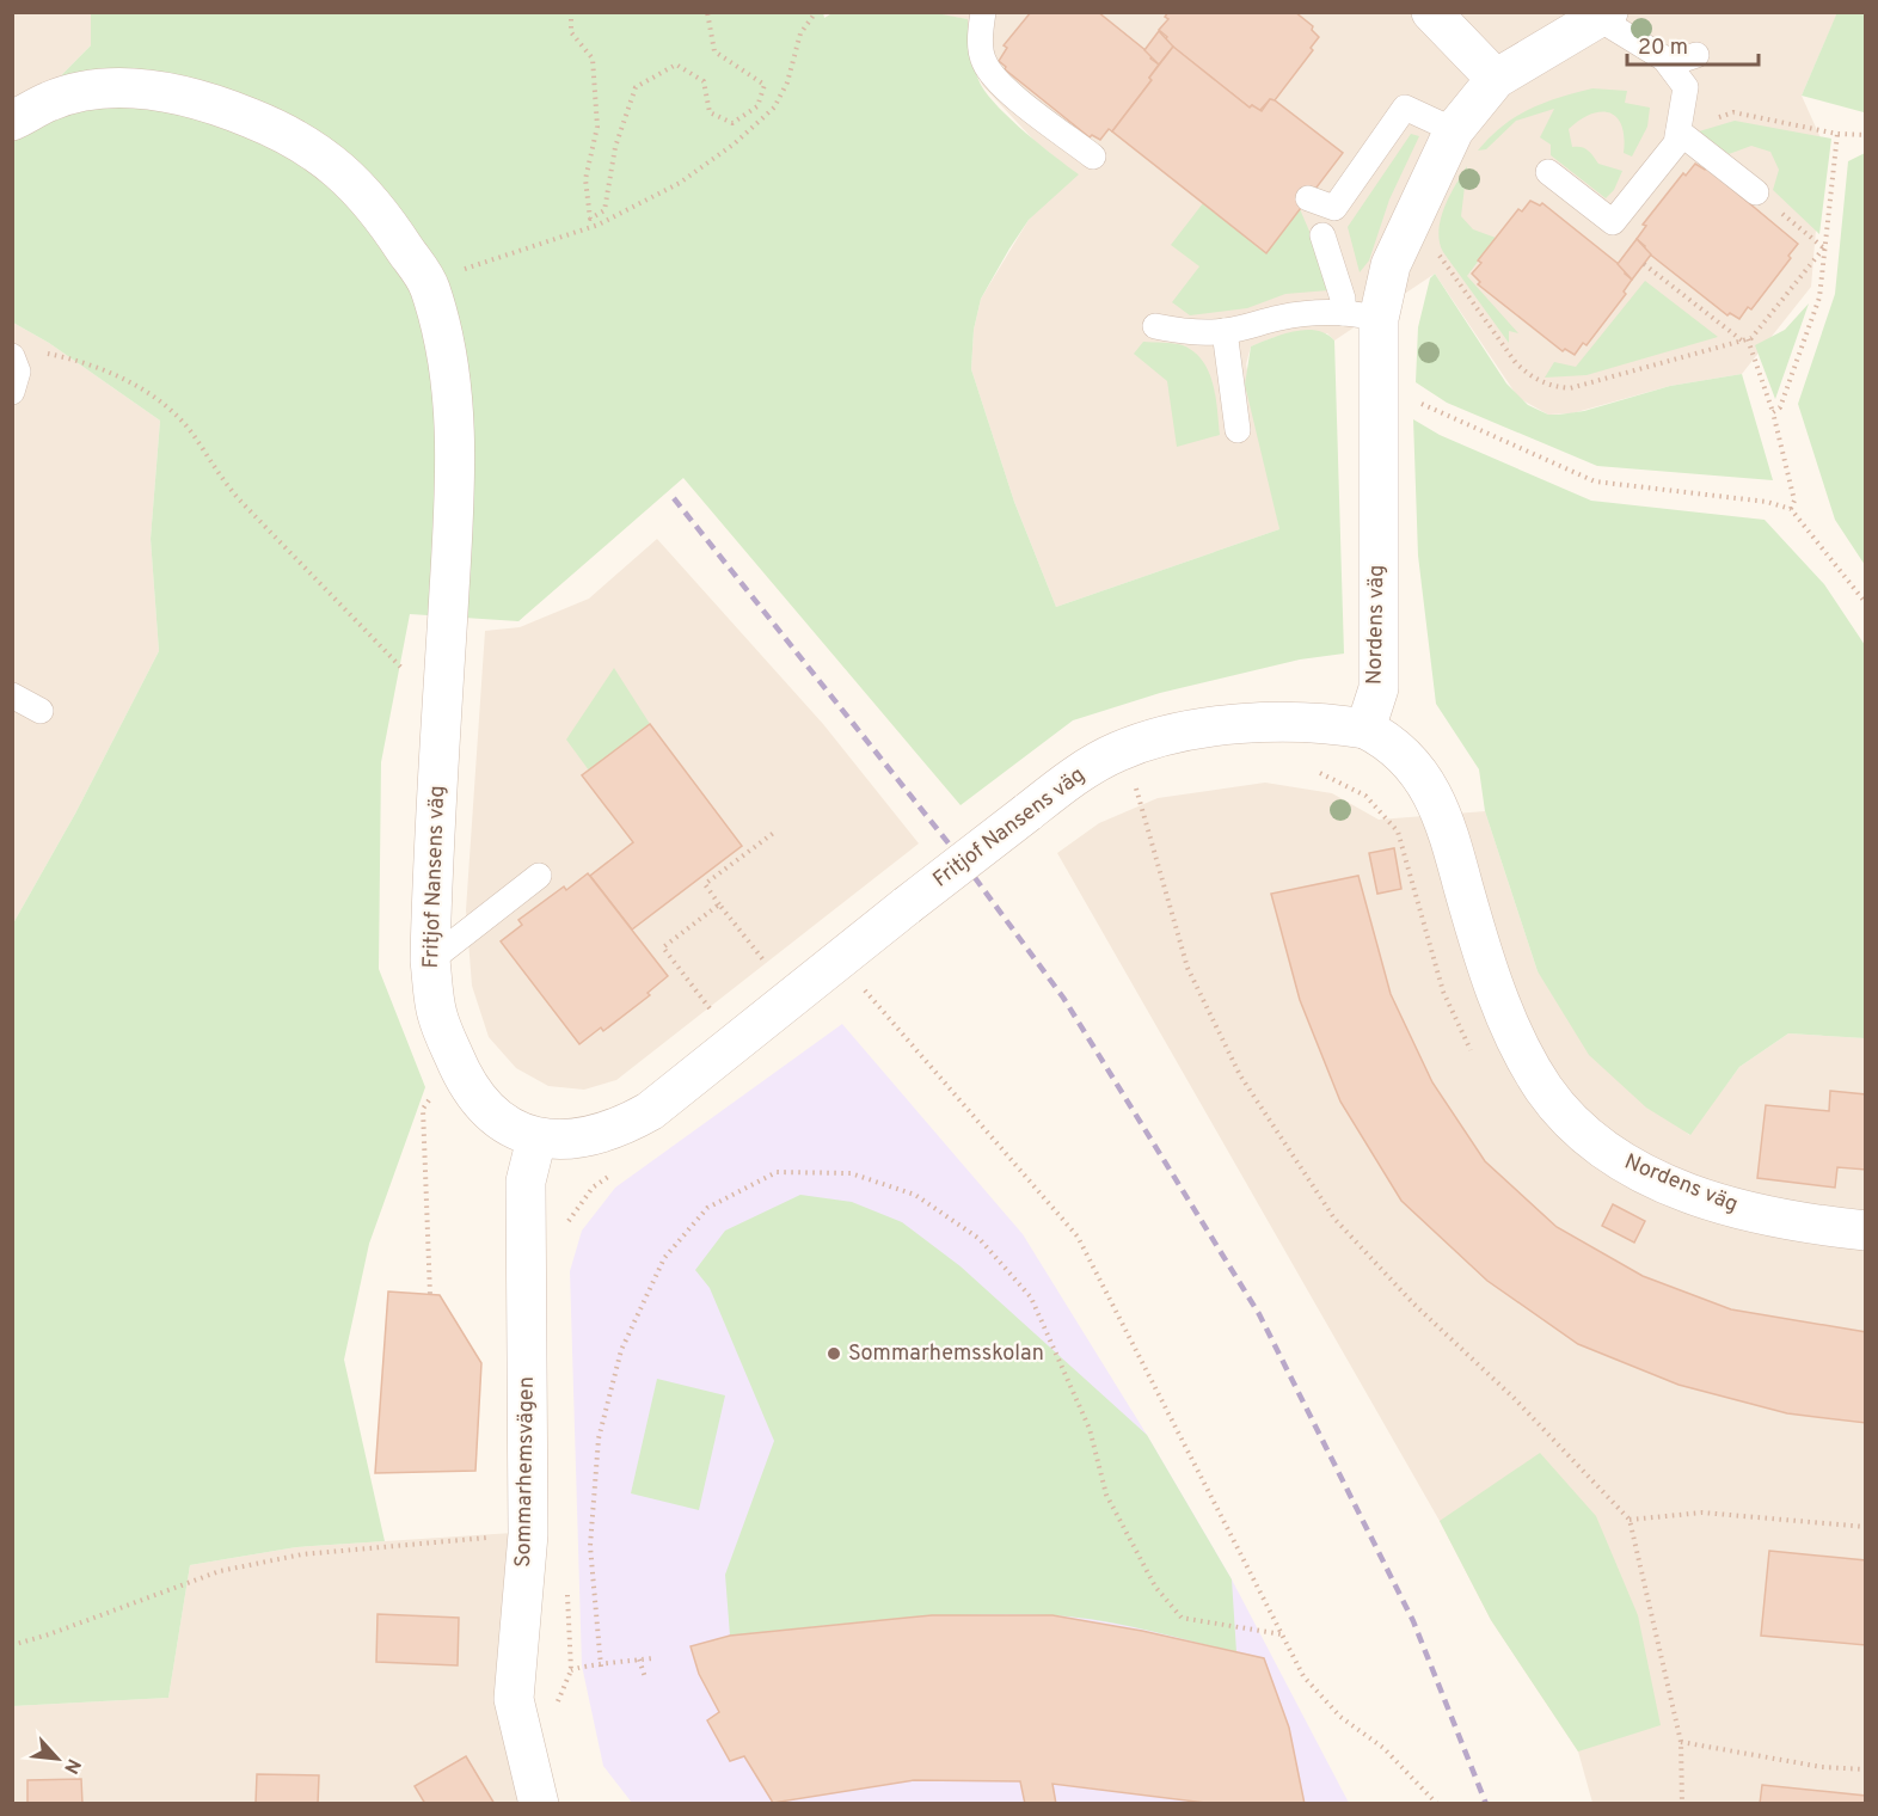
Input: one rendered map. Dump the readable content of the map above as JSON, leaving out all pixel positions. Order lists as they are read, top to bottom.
{
  "streets": {
    "street": ["Nordens väg", "Fritjof Nansens väg", "Sommarhemsvägen"]
  },
  "crossings": [
    ["Nordens väg", "Fritjof Nansens väg"],
    ["Fritjof Nansens väg", "Sommarhemsvägen"]
  ],
  "places": ["Sommarhemsskolan"],
  "scale_bar": "20 m",
  "north": "bottom right"
}
